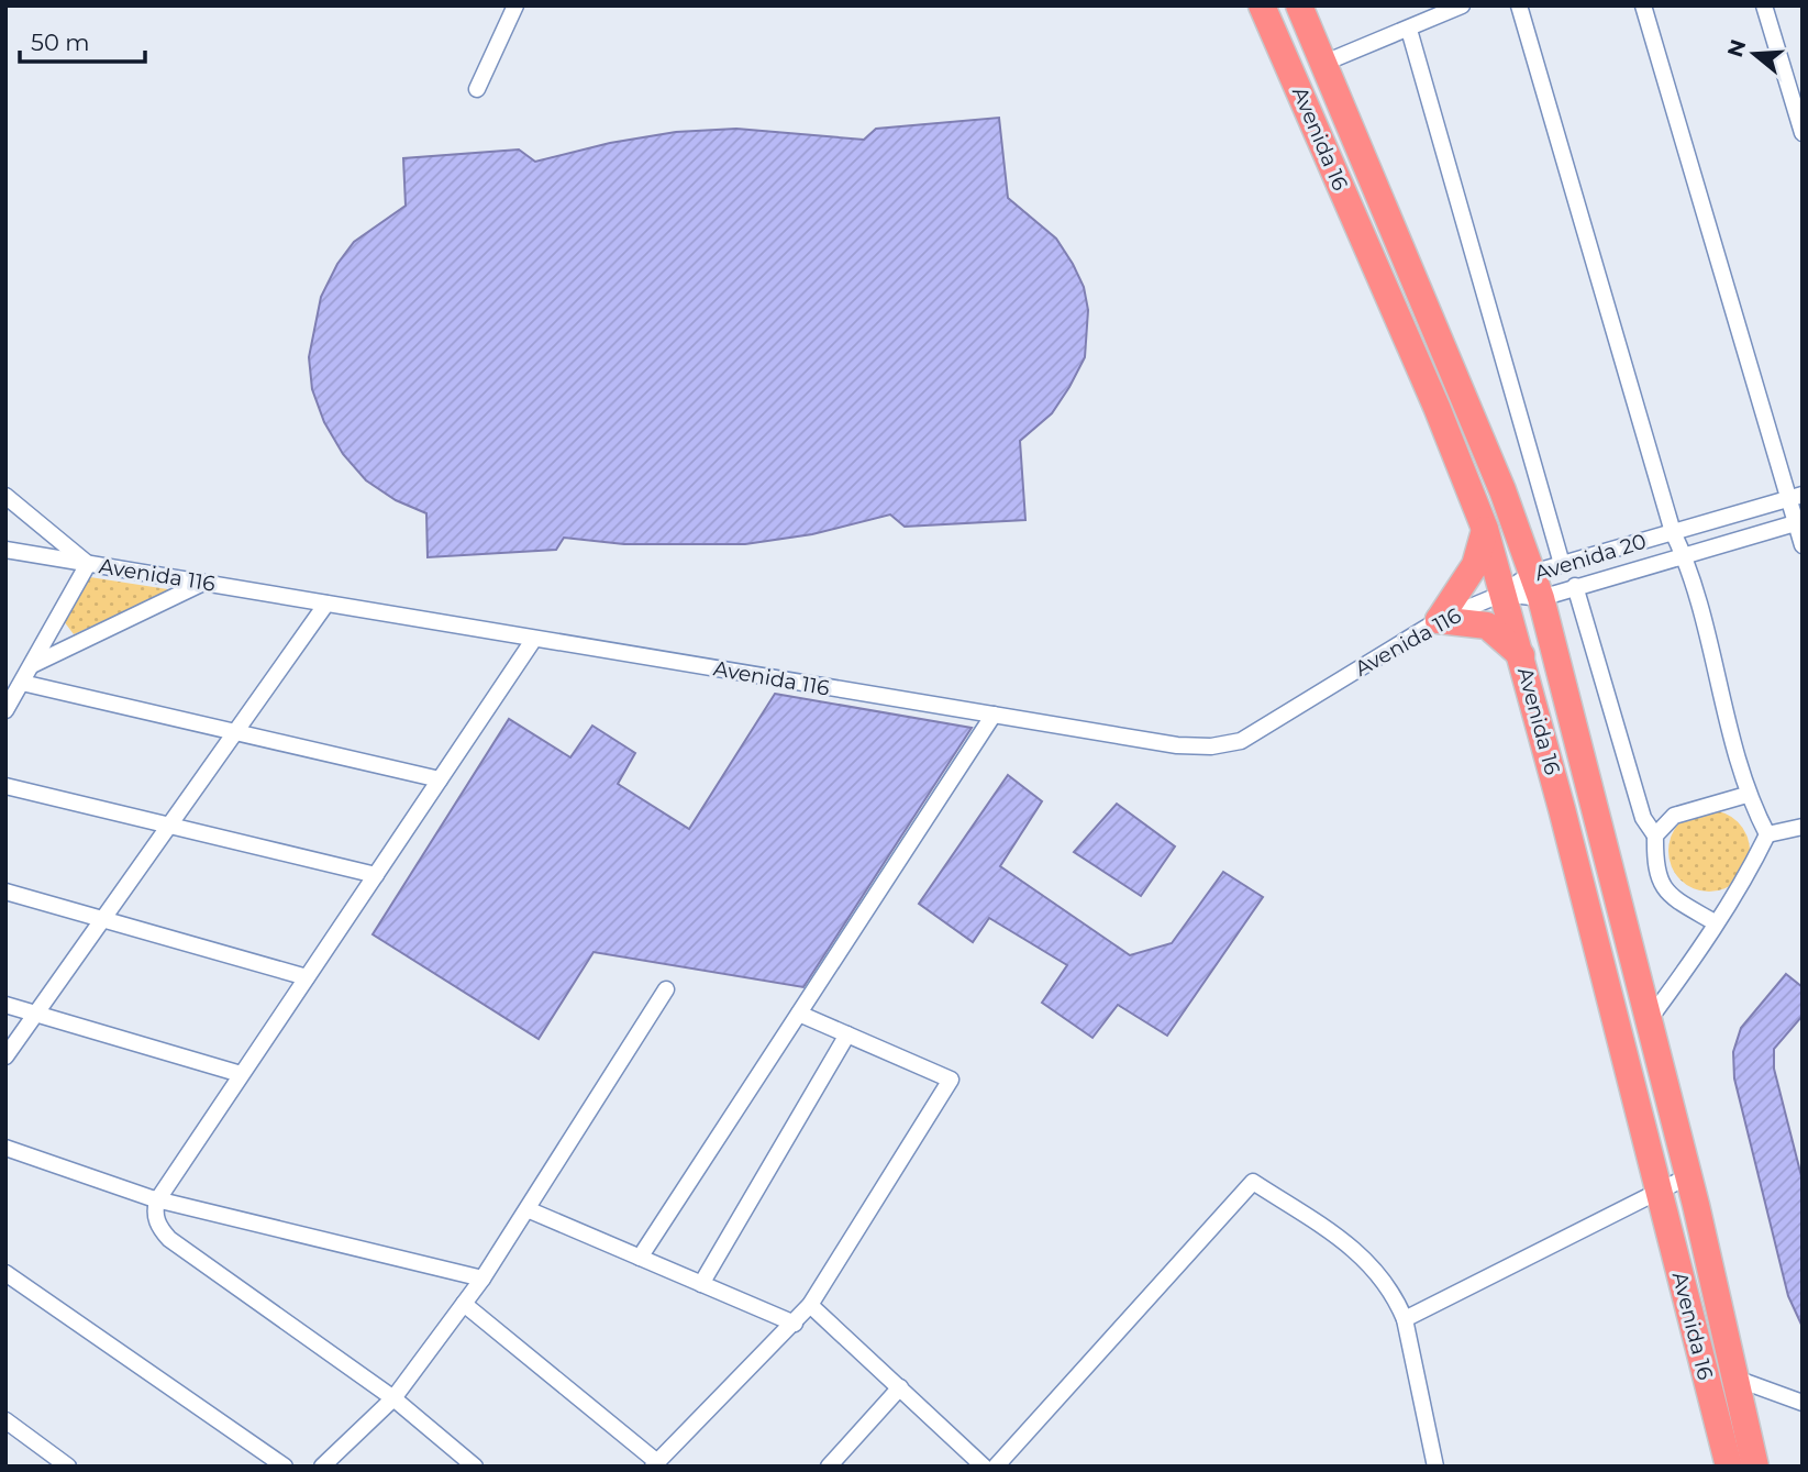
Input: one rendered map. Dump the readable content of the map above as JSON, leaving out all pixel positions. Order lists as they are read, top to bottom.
{
  "streets": {
    "highway": ["Avenida 16"],
    "street": ["Avenida 20", "Avenida 116"]
  },
  "crossings": [
    ["Avenida 16", "Avenida 20"],
    ["Avenida 16", "Avenida 116"],
    ["Avenida 20", "Avenida 116"]
  ],
  "scale_bar": "50 m",
  "north": "left"
}
